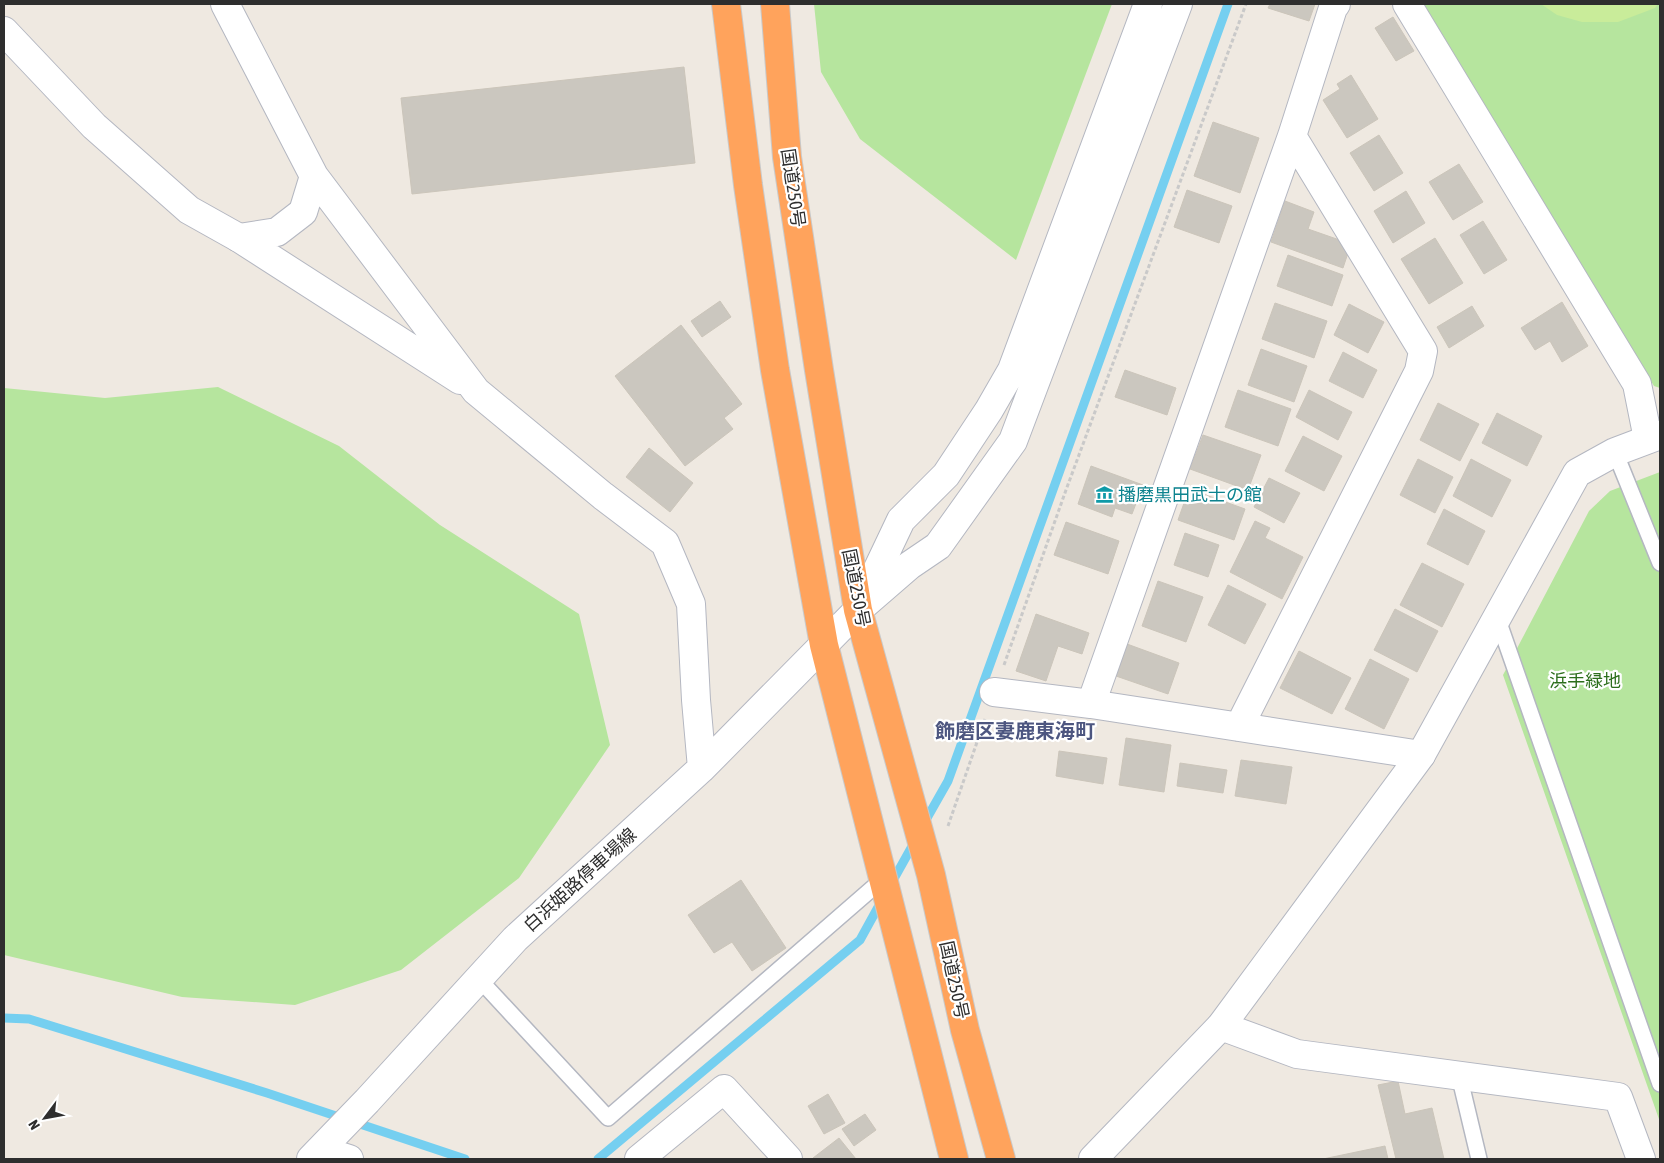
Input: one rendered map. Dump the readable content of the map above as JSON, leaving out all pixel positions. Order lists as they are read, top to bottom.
{
  "streets": {
    "highway": ["国道250号"],
    "street": ["白浜姫路停車場線"]
  },
  "crossings": [
    ["国道250号", "白浜姫路停車場線"]
  ],
  "districts": ["飾磨区妻鹿東海町"],
  "parks": ["浜手緑地"],
  "places": {
    "museum": ["播磨黒田武士の館"]
  },
  "north": "bottom left"
}
